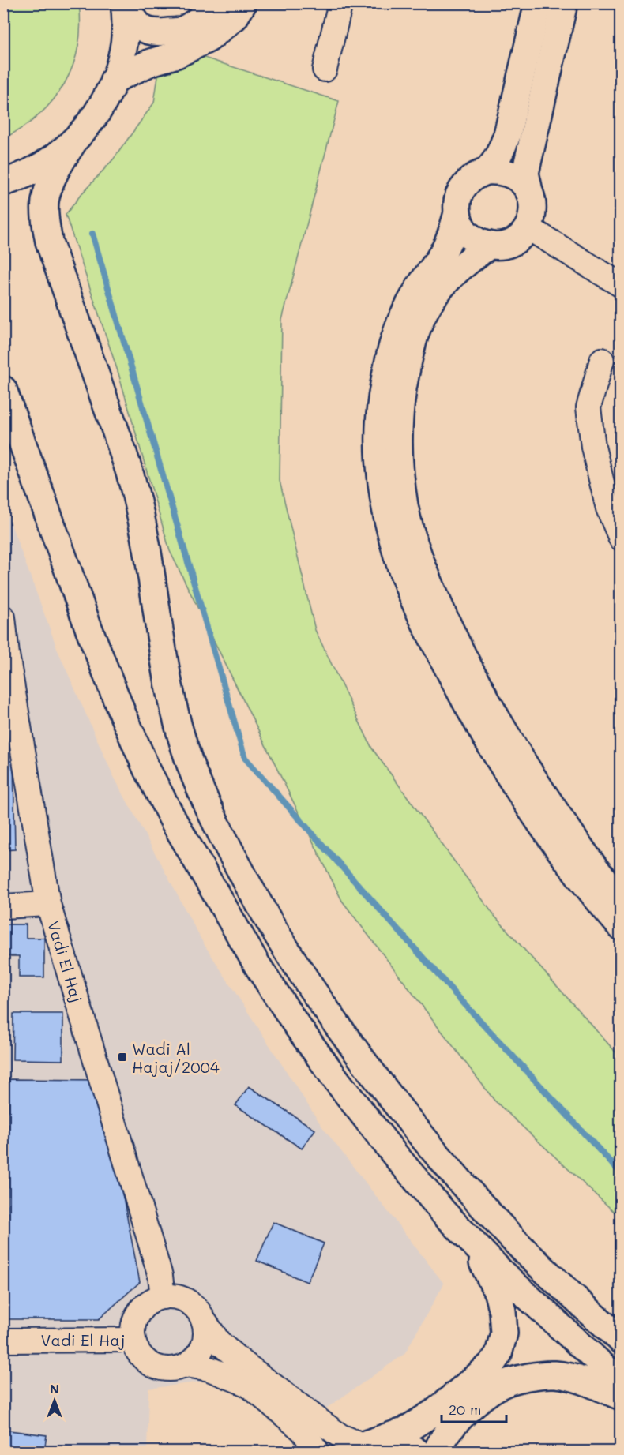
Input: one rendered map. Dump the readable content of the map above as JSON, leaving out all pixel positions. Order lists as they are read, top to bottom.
{
  "streets": {
    "street": ["Vadi El Haj"]
  },
  "places": {
    "transit": ["Wadi Al Hajaj/2004"]
  },
  "scale_bar": "20 m",
  "north": "top"
}
